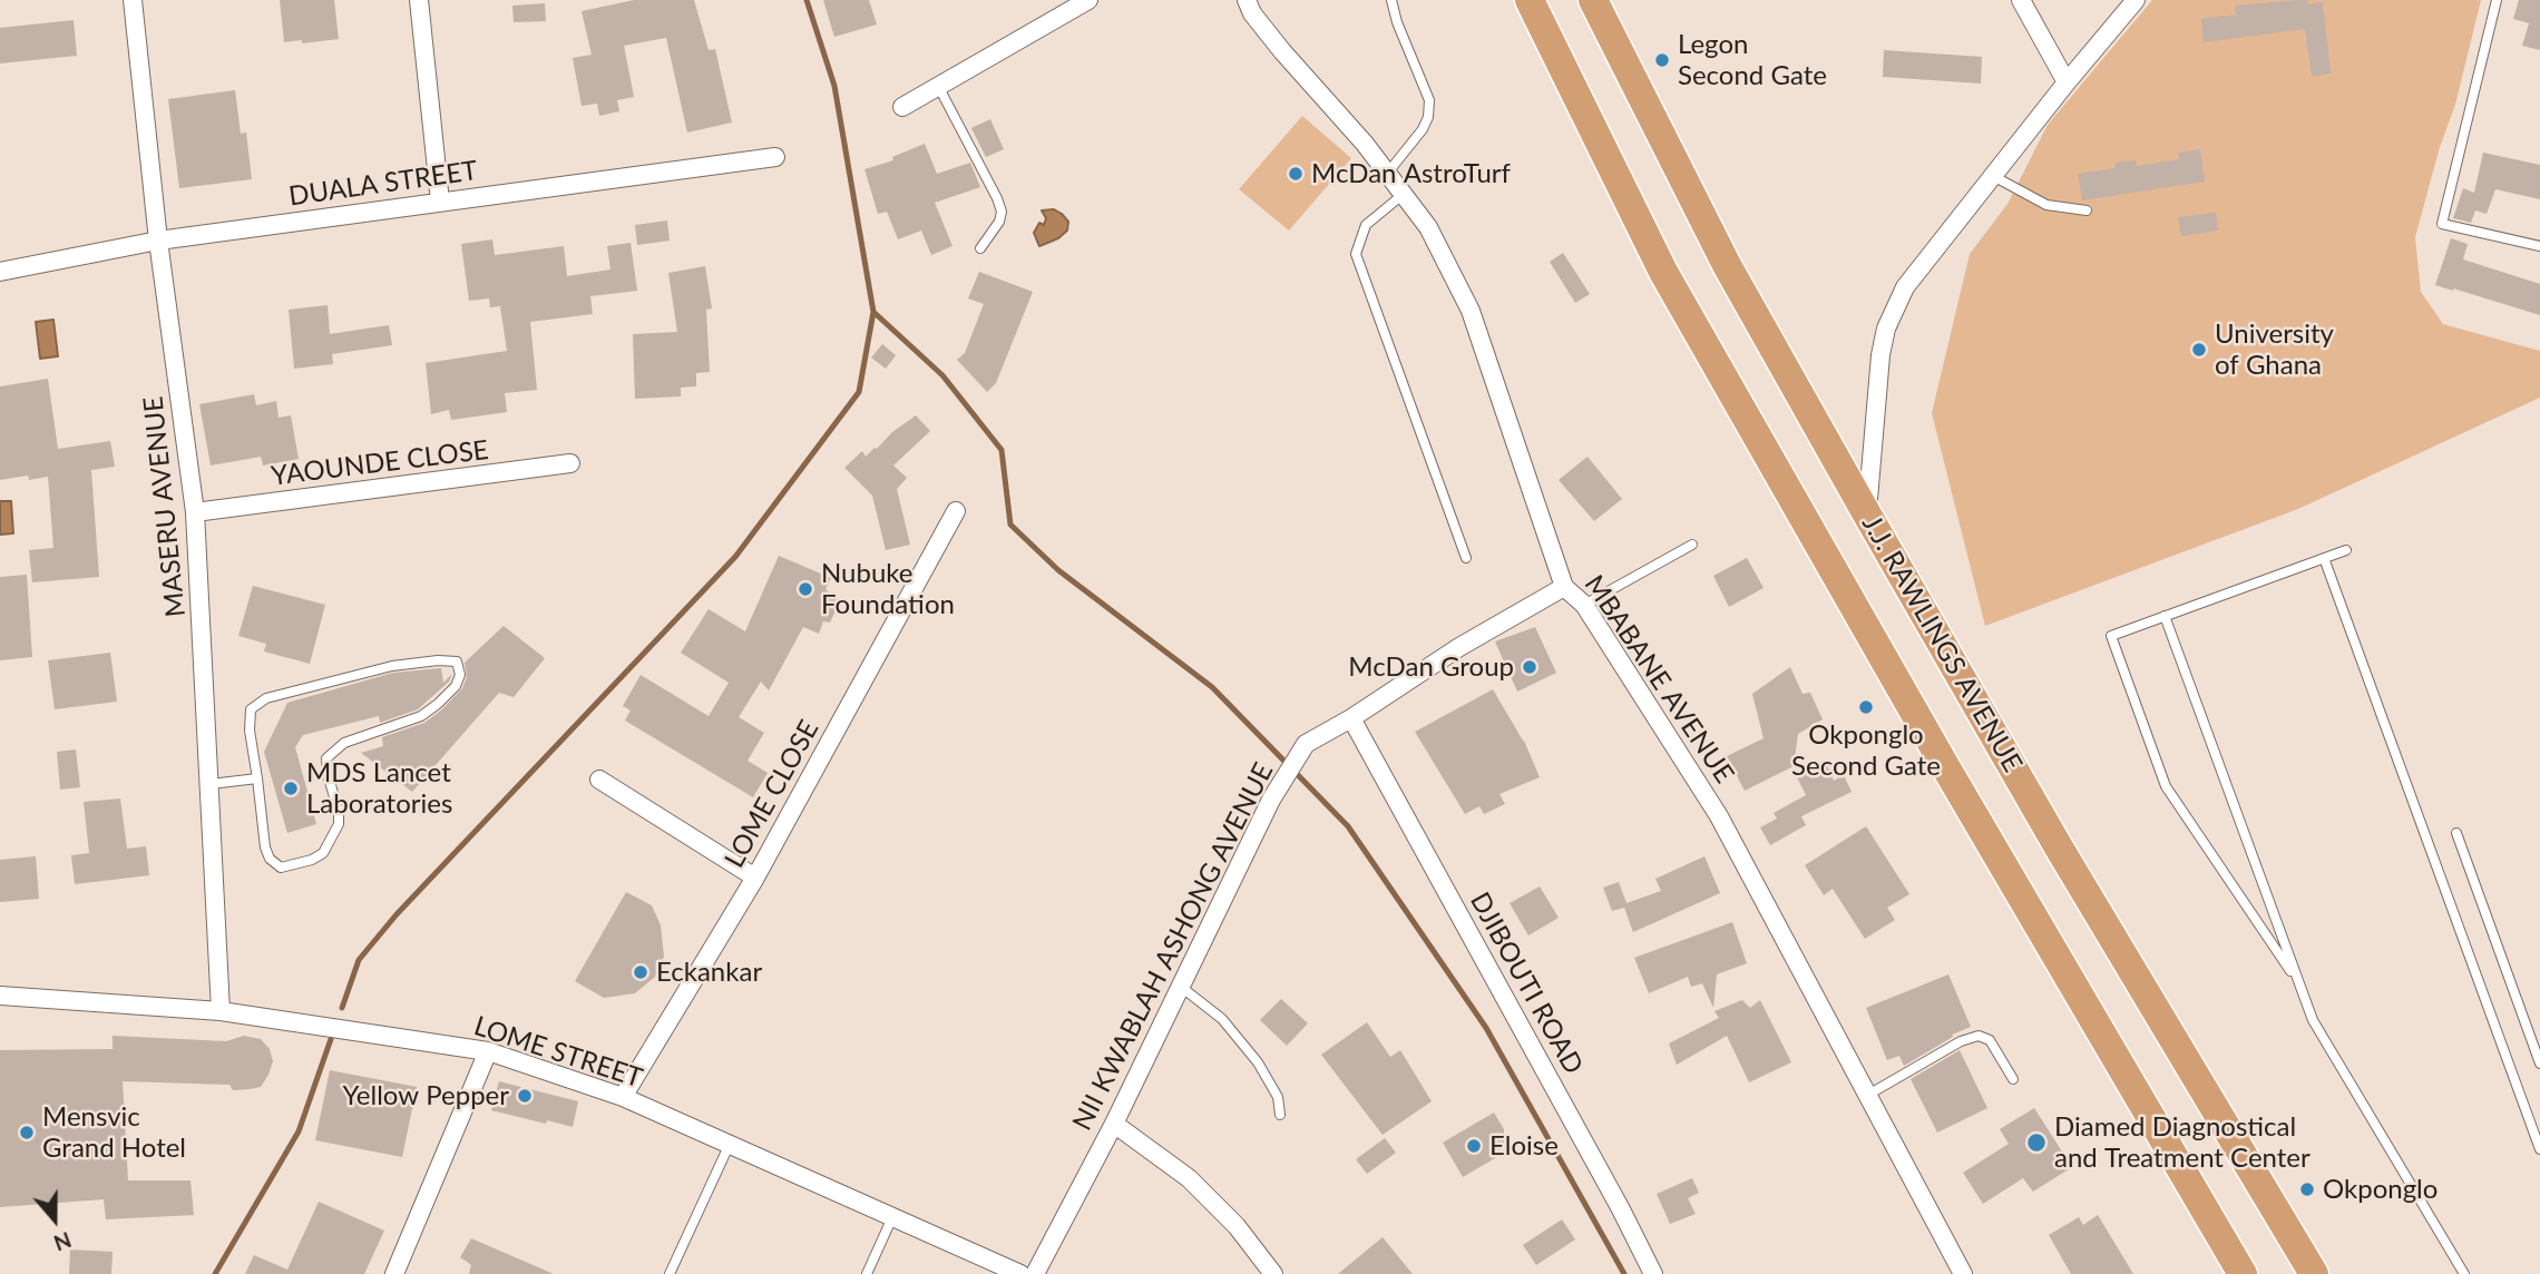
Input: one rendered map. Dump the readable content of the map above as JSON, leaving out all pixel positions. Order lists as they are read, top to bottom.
{
  "streets": {
    "highway": ["J.J. RAWLINGS AVENUE"],
    "street": [
      "DUALA STREET",
      "YAOUNDE CLOSE",
      "MASERU AVENUE",
      "MBABANE AVENUE",
      "LOME CLOSE",
      "NII KWABLAH ASHONG AVENUE",
      "DJIBOUTI ROAD",
      "LOME STREET"
    ]
  },
  "crossings": [
    ["DUALA STREET", "MASERU AVENUE"],
    ["YAOUNDE CLOSE", "MASERU AVENUE"],
    ["MASERU AVENUE", "LOME STREET"],
    ["MBABANE AVENUE", "NII KWABLAH ASHONG AVENUE"],
    ["LOME CLOSE", "LOME STREET"],
    ["NII KWABLAH ASHONG AVENUE", "DJIBOUTI ROAD"]
  ],
  "places": [
    "Legon Second Gate",
    "McDan AstroTurf",
    "University of Ghana",
    "Nubuke Foundation",
    "McDan Group",
    "Okponglo Second Gate",
    "MDS Lancet Laboratories",
    "Eckankar",
    "Yellow Pepper",
    "Mensvic Grand Hotel",
    "Diamed Diagnostical and Treatment Center",
    "Eloise",
    "Okponglo"
  ],
  "north": "bottom"
}
